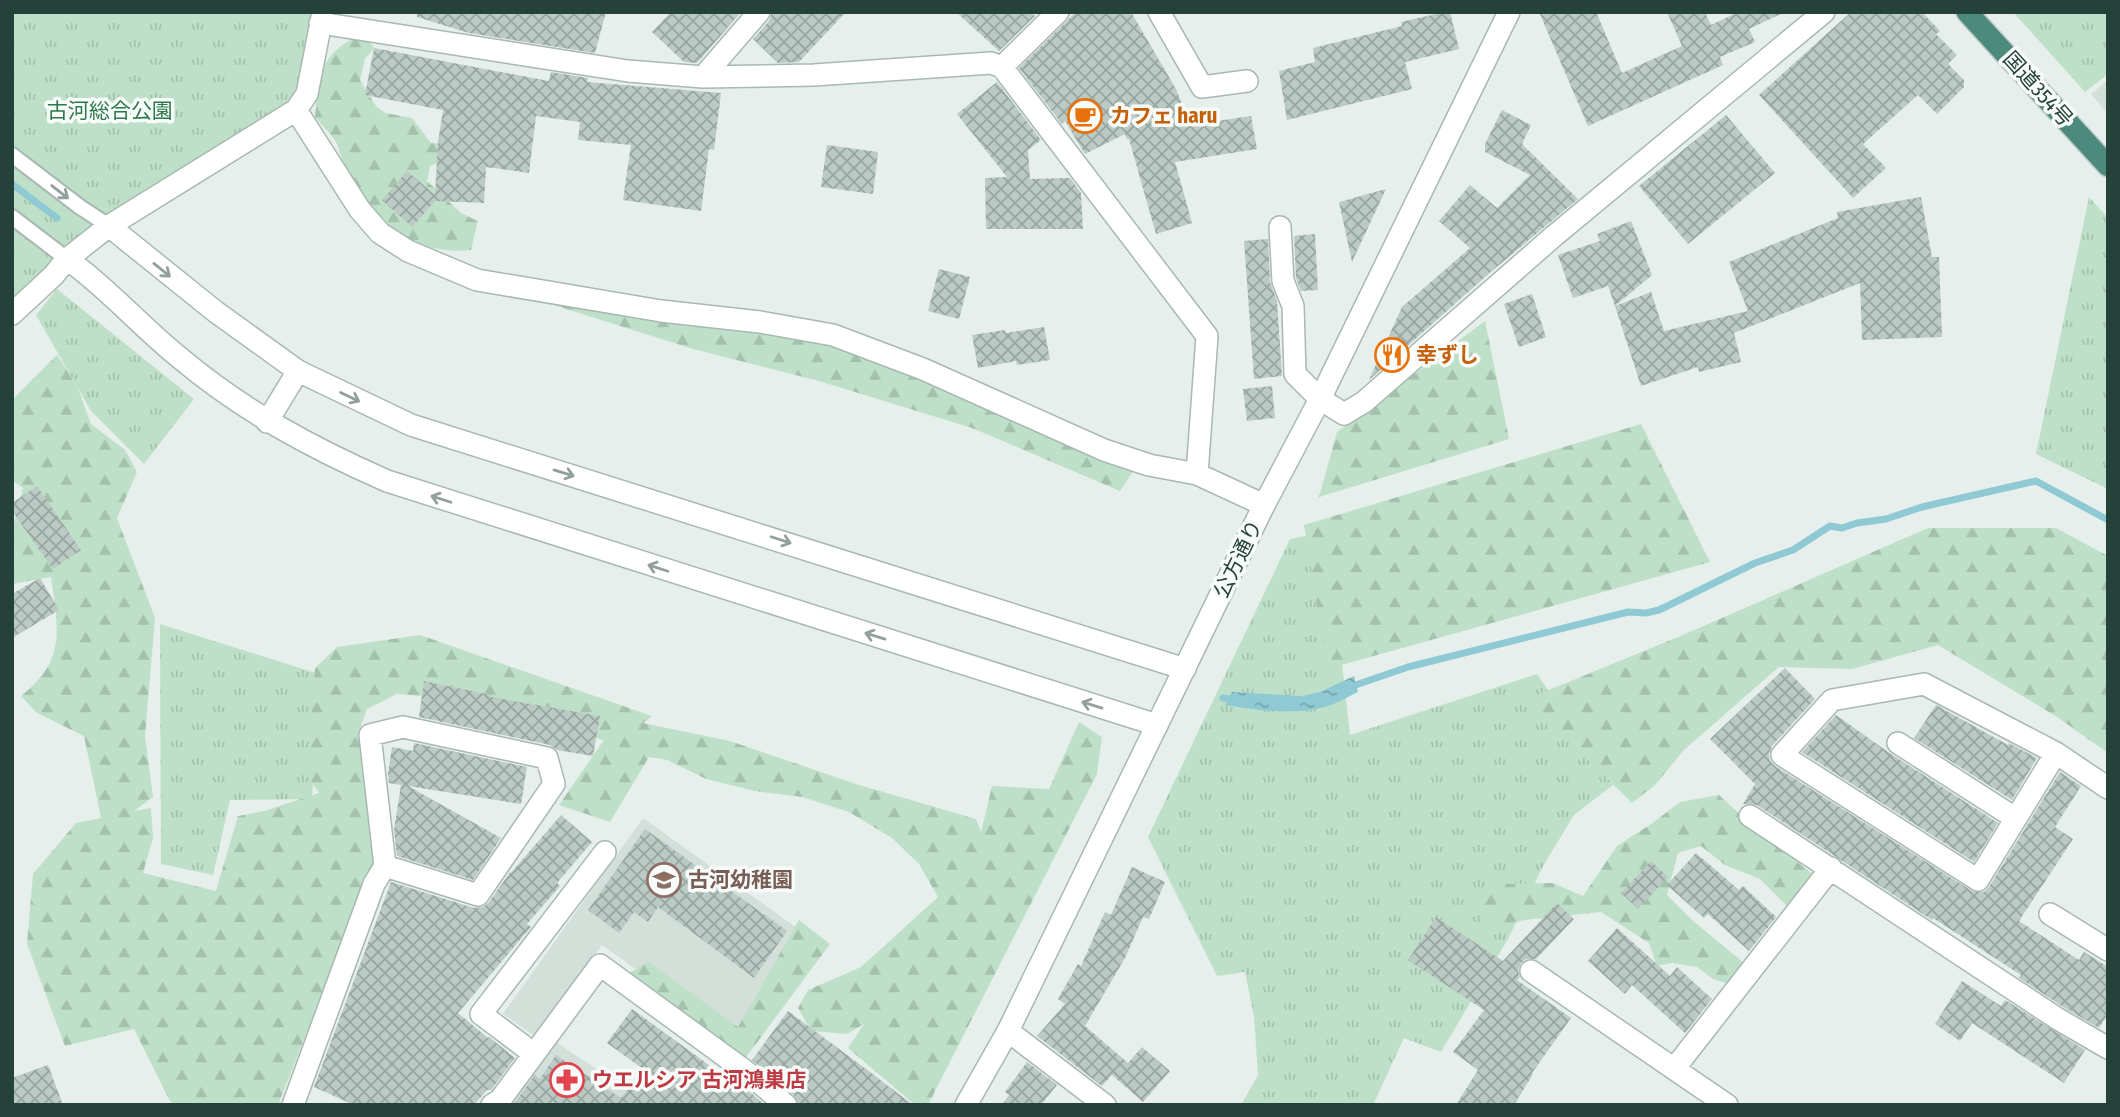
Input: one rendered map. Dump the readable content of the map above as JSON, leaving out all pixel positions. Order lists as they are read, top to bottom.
{
  "streets": {
    "highway": ["国道354号"],
    "street": ["公方通り"]
  },
  "parks": ["古河総合公園"],
  "places": {
    "cafe": ["カフェ haru"],
    "restaurant": ["幸ずし"],
    "school or university": ["古河幼稚園"],
    "pharmacy": ["ウエルシア 古河鴻巣店"]
  }
}
